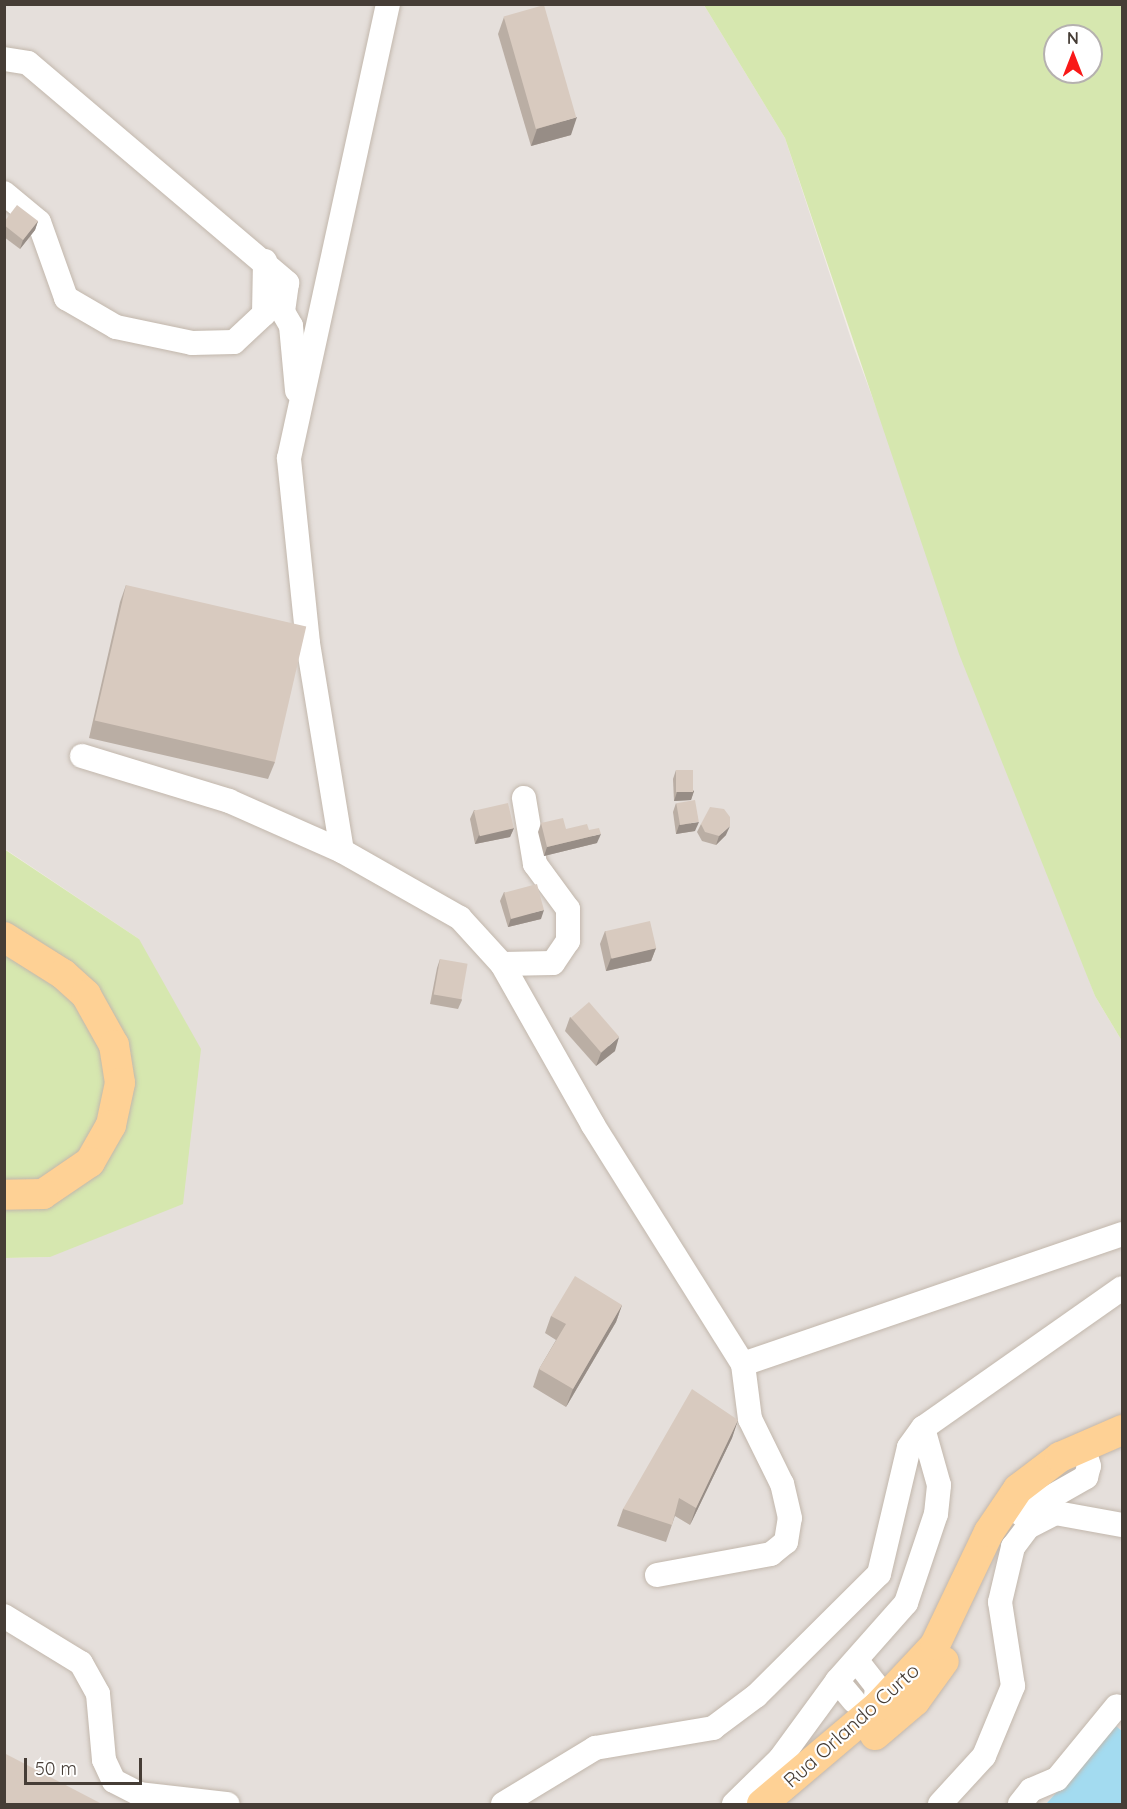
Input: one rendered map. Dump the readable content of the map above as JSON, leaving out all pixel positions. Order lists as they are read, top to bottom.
{
  "streets": {
    "main road": ["Rua Orlando Curto"]
  },
  "scale_bar": "50 m",
  "north": "top"
}
